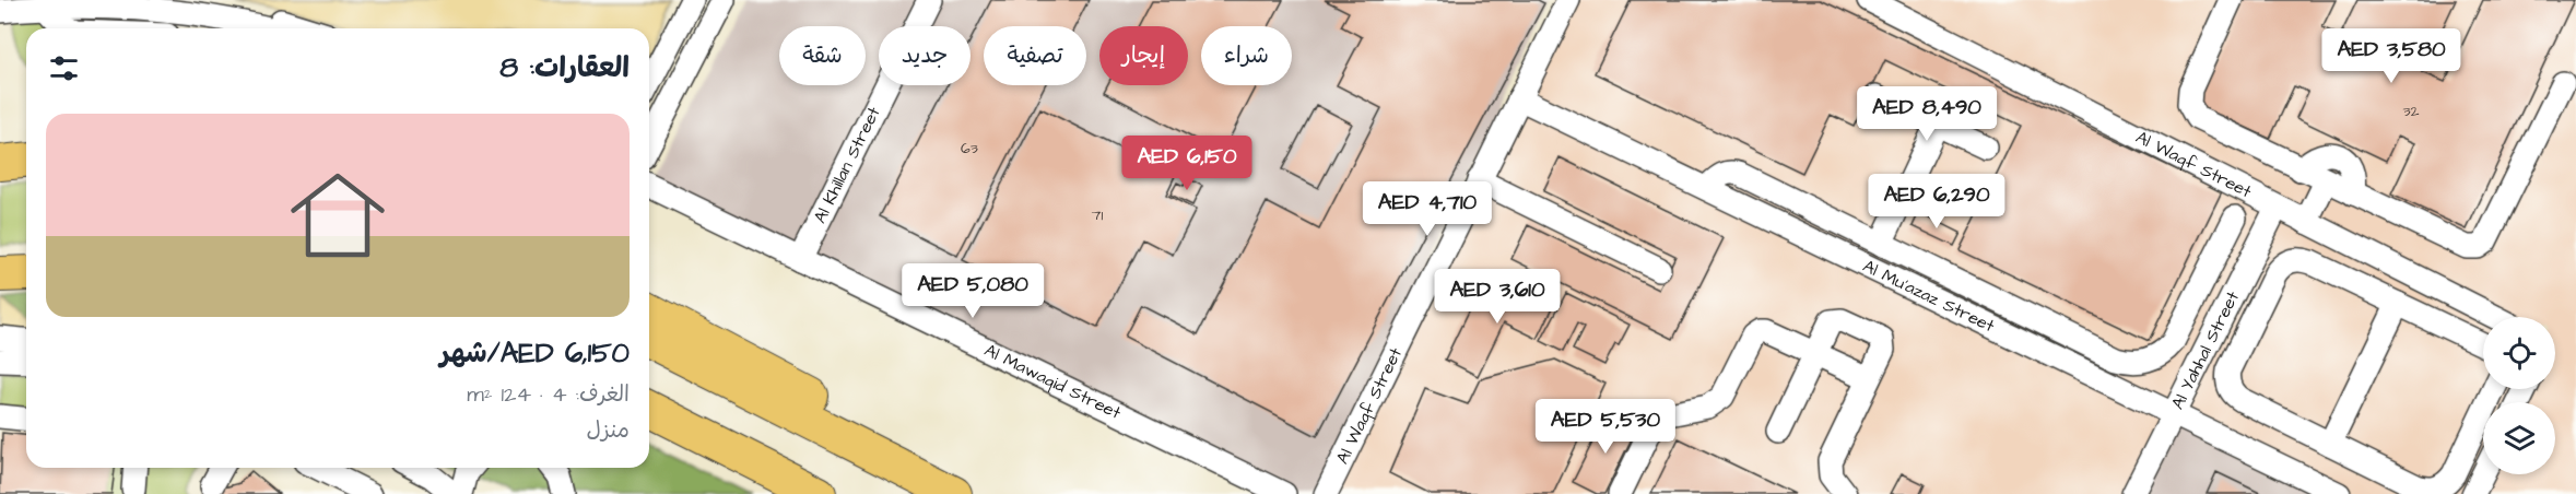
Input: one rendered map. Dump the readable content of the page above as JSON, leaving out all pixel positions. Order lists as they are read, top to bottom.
{
  "streets": {
    "street": [
      "Al Khillan Street",
      "Al Waqf Street",
      "Al Mu'azaz Street",
      "Al Yahhal Street",
      "Al Mawaqid Street"
    ]
  },
  "crossings": [
    ["Al Khillan Street", "Al Mawaqid Street"],
    ["Al Waqf Street", "Al Mu'azaz Street"],
    ["Al Waqf Street", "Al Yahhal Street"],
    ["Al Mu'azaz Street", "Al Yahhal Street"]
  ],
  "house_numbers": ["32", "63", "71"],
  "page": {
    "chip": [
      "شراء",
      "إيجار",
      "تصفية",
      "جديد",
      "شقة"
    ],
    "price": [
      "AED 3,580",
      "AED 8,490",
      "AED 6,150",
      "AED 6,290",
      "AED 4,710",
      "AED 5,080",
      "AED 3,610",
      "AED 5,530"
    ],
    "heading": "العقارات: 8",
    "list": [
      {
        "name": "AED 6,150/شهر",
        "note": "الغرف: 4 · 124 m² · منزل"
      }
    ]
  }
}
